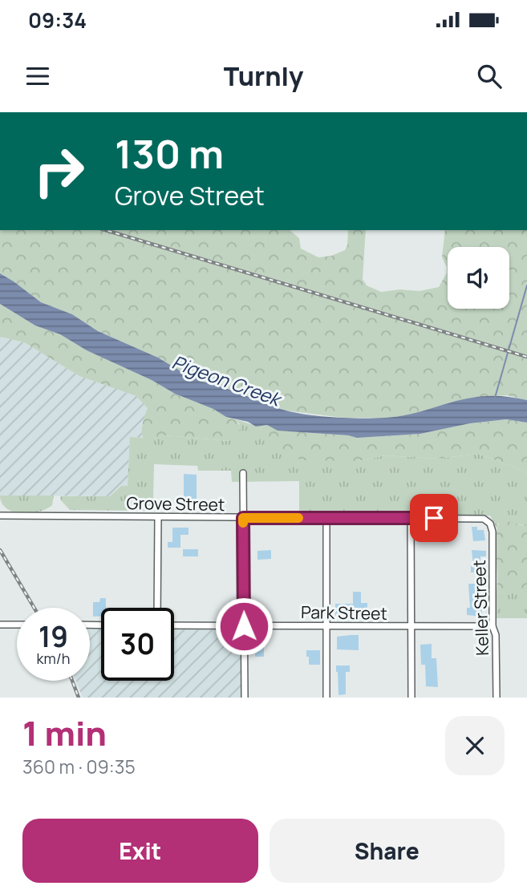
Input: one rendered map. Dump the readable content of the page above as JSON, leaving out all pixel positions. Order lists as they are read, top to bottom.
{
  "streets": {
    "street": ["Grove Street", "Keller Street", "Park Street"]
  },
  "crossings": [
    ["Grove Street", "Keller Street"],
    ["Keller Street", "Park Street"]
  ],
  "water": ["Pigeon Creek"],
  "page": {
    "status": "09:34",
    "header": "Turnly",
    "turn": ["130 m", "Grove Street"],
    "speed": "19 km/h",
    "limit": "30",
    "heading": ["1 min", "360 m · 09:35"],
    "buttons": ["Exit", "Share"]
  }
}
